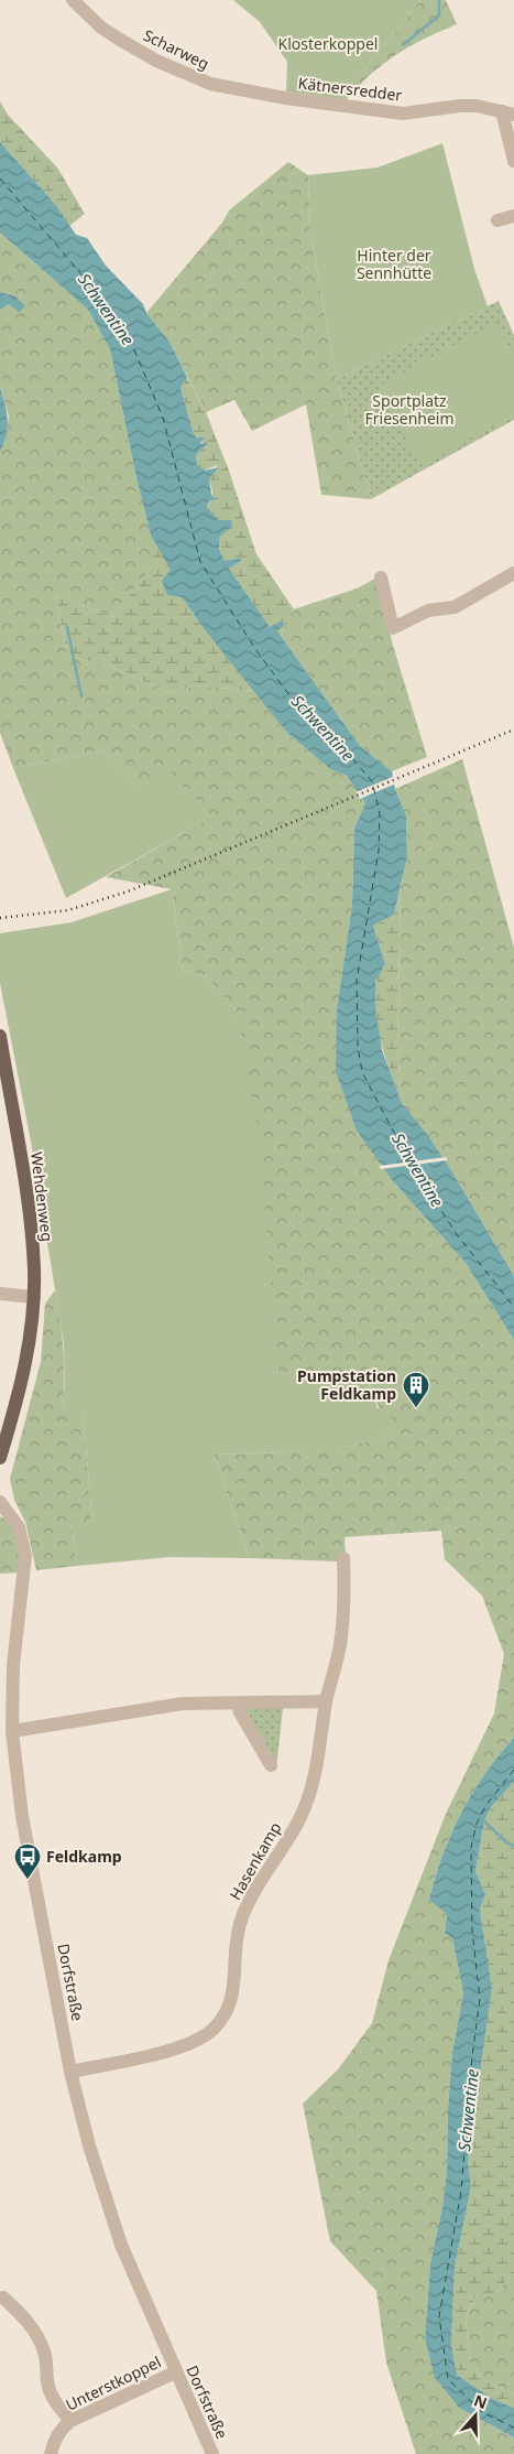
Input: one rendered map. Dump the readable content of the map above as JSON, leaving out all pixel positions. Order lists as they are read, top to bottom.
{
  "streets": {
    "main road": ["Wehdenweg"],
    "street": [
      "Scharweg",
      "Kätnersredder",
      "Hasenkamp",
      "Dorfstraße",
      "Unterstkoppel"
    ]
  },
  "crossings": [
    ["Scharweg", "Kätnersredder"],
    ["Hasenkamp", "Dorfstraße"],
    ["Dorfstraße", "Unterstkoppel"]
  ],
  "water": ["Schwentine"],
  "parks": ["Klosterkoppel", "Hinter der Sennhütte", "Sportplatz Friesenheim"],
  "places": {
    "building": ["Pumpstation Feldkamp"],
    "bus stop": ["Feldkamp"]
  },
  "north": "top"
}
